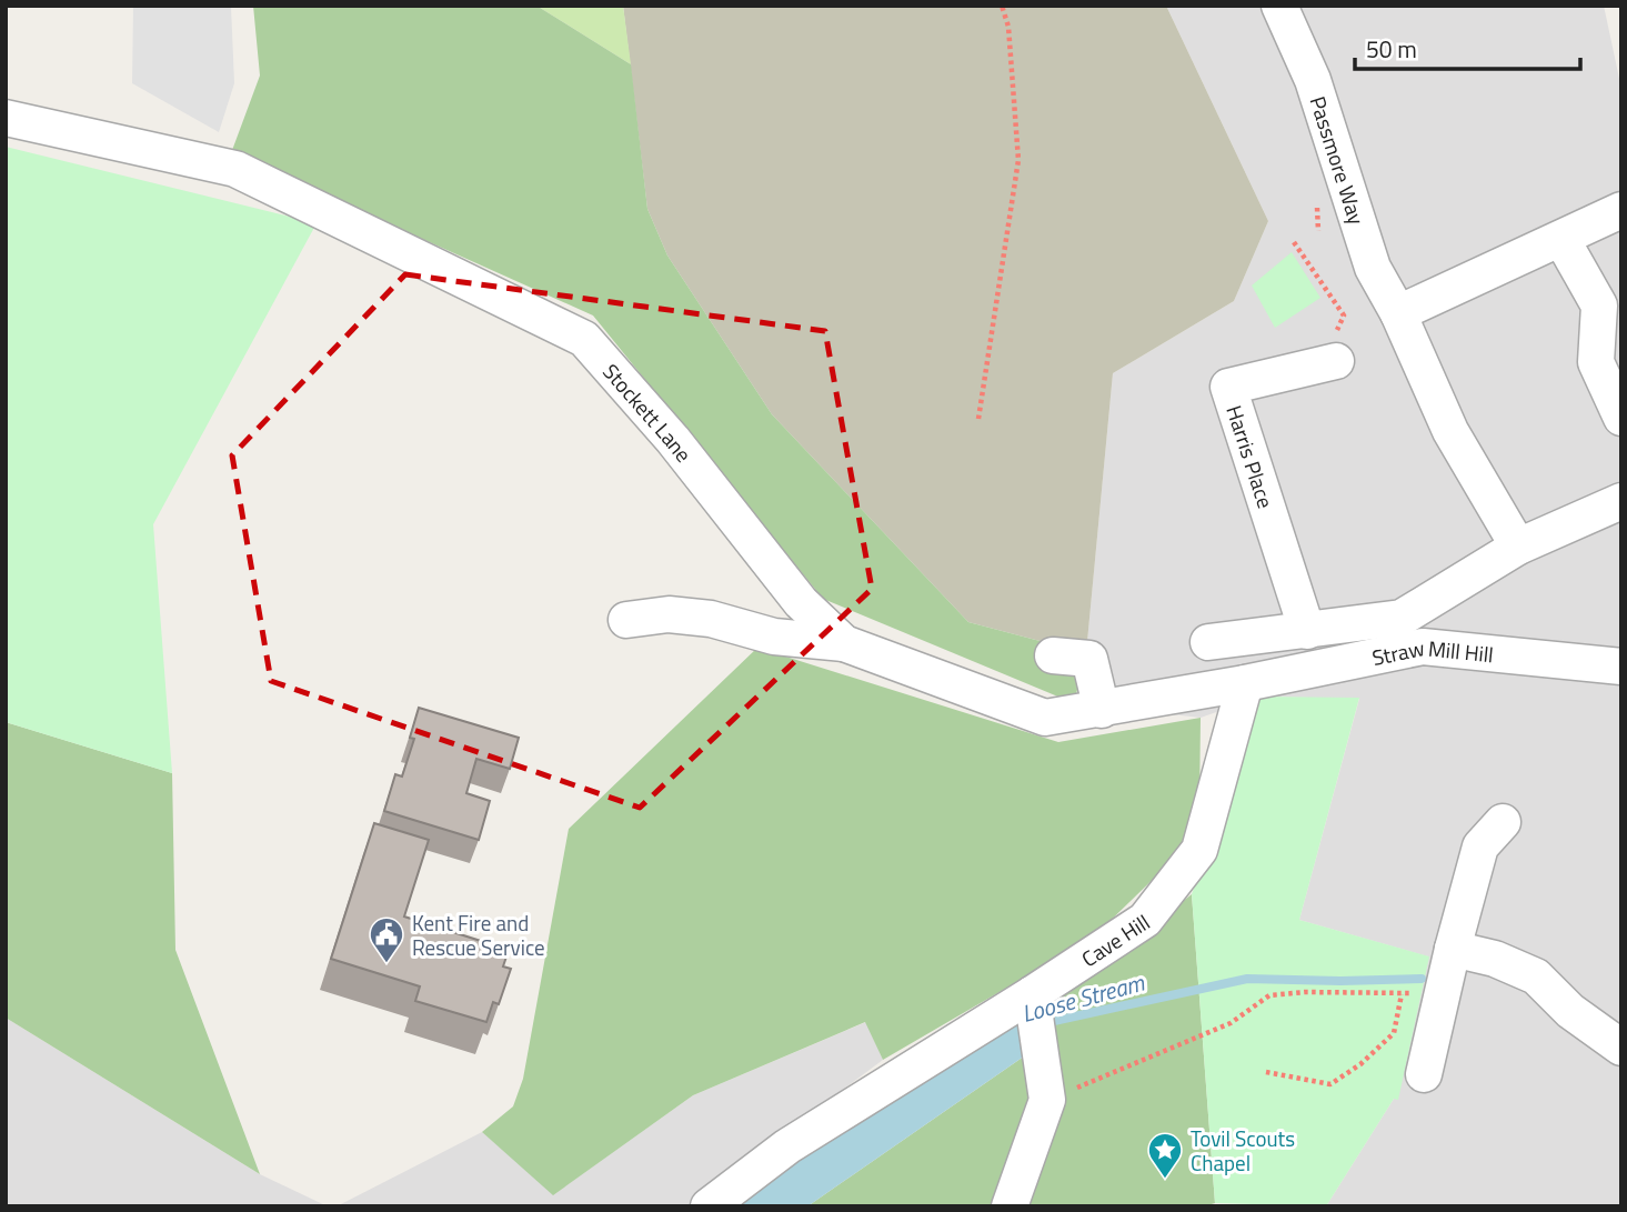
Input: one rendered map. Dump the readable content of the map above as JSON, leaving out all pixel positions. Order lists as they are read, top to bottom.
{
  "streets": {
    "street": [
      "Passmore Way",
      "Stockett Lane",
      "Harris Place",
      "Straw Mill Hill",
      "Cave Hill"
    ]
  },
  "crossings": [
    ["Stockett Lane", "Straw Mill Hill"],
    ["Stockett Lane", "Cave Hill"],
    ["Straw Mill Hill", "Cave Hill"]
  ],
  "water": ["Loose Stream"],
  "places": {
    "public building": ["Kent Fire and Rescue Service"],
    "place": ["Tovil Scouts Chapel"]
  },
  "scale_bar": "50 m"
}
